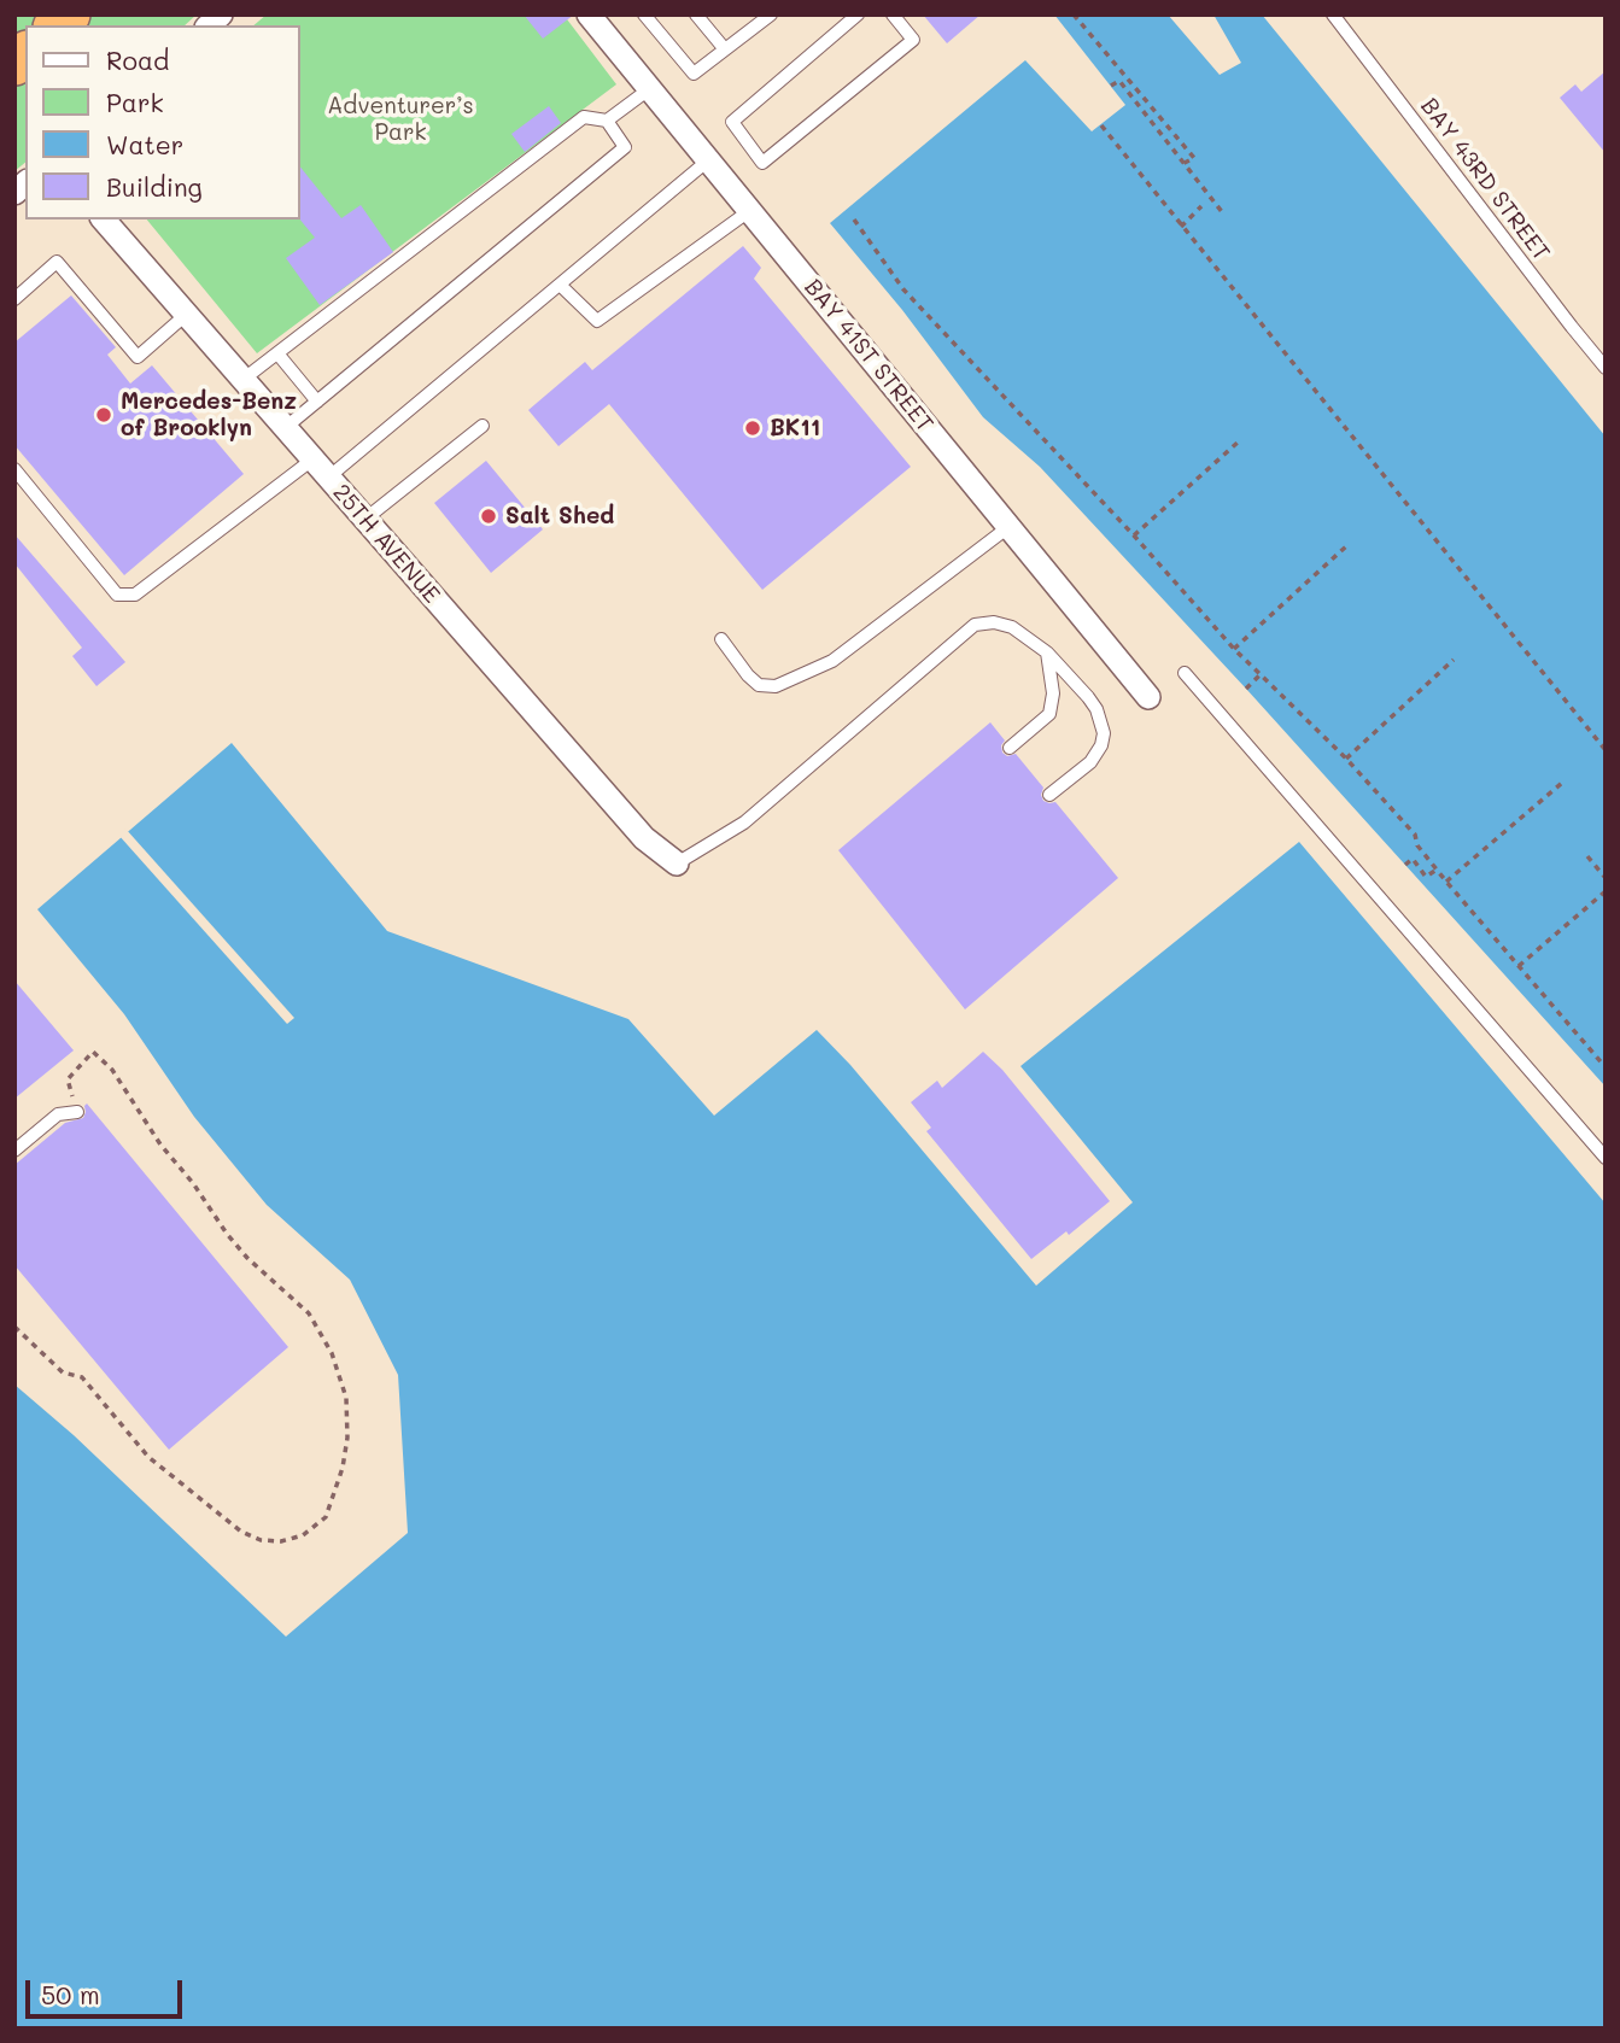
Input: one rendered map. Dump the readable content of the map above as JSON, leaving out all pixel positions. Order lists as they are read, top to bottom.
{
  "streets": {
    "street": ["BAY 41ST STREET", "25TH AVENUE"],
    "lane": ["BAY 43RD STREET"]
  },
  "parks": ["Adventurer’s Park"],
  "places": ["Mercedes-Benz of Brooklyn", "BK11", "Salt Shed"],
  "legend": [
    "Road",
    "Park",
    "Water",
    "Building"
  ],
  "scale_bar": "50 m"
}
